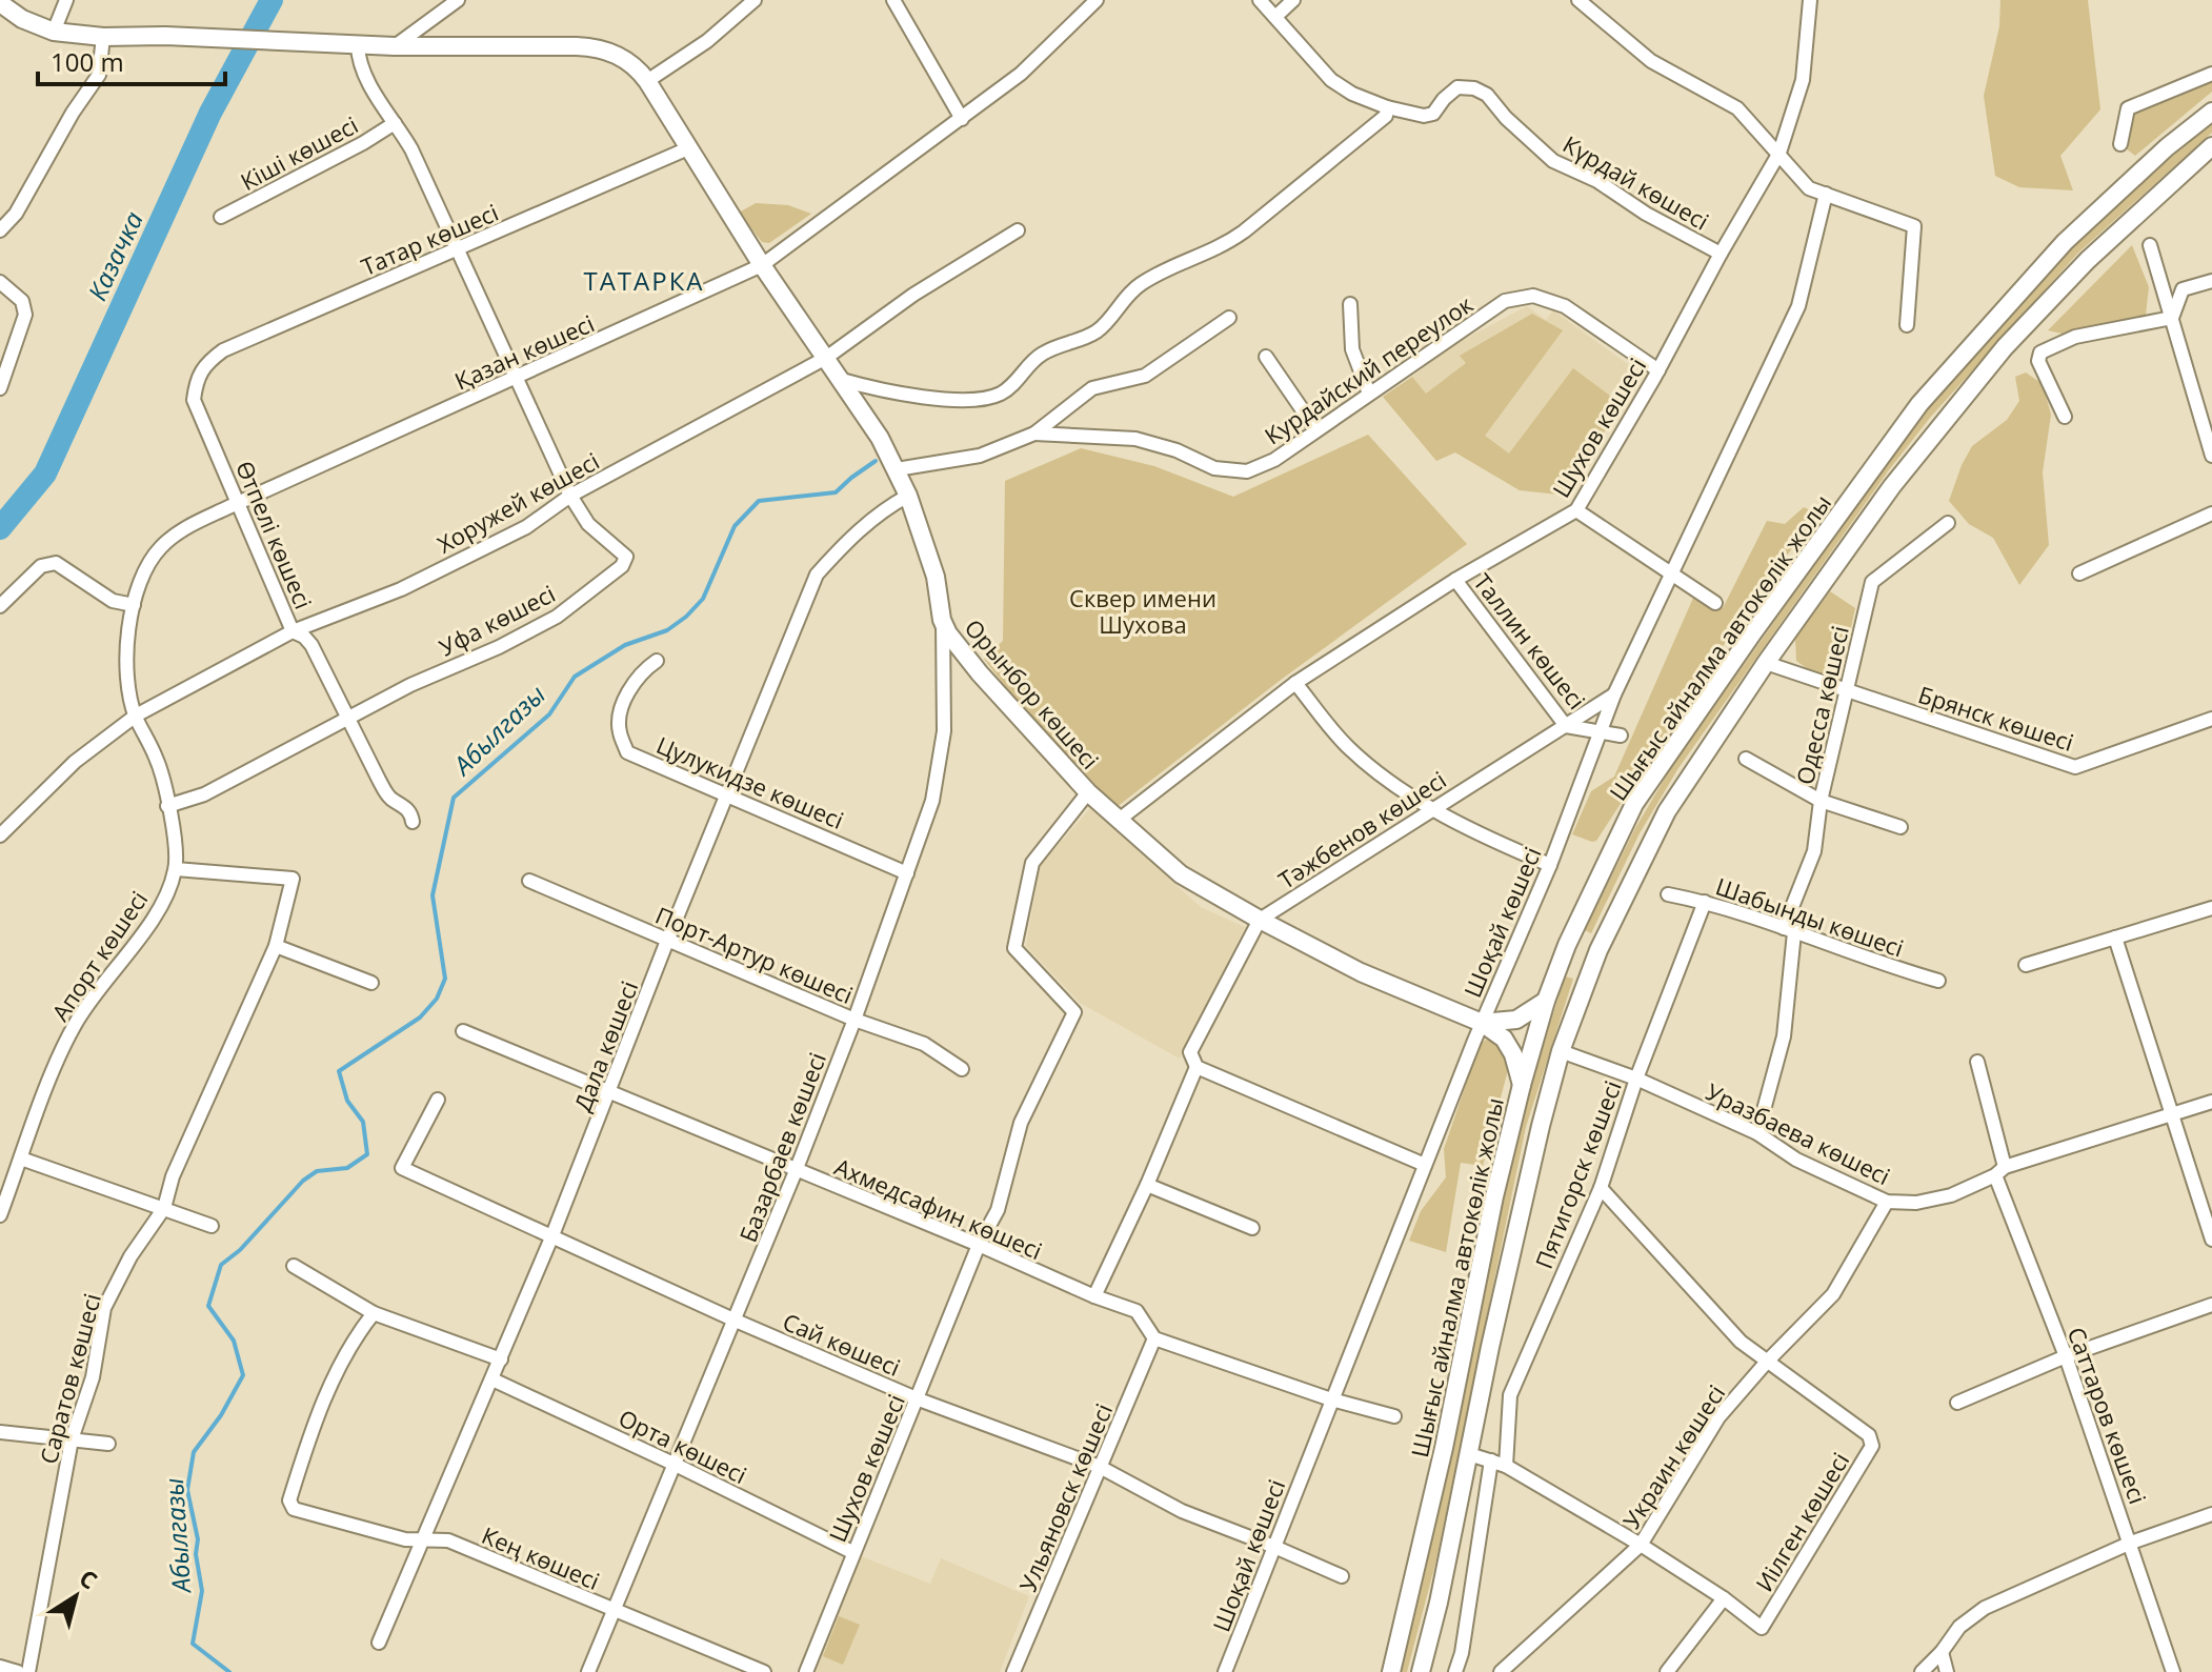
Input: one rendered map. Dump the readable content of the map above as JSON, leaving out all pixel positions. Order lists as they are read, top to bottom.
{
  "streets": {
    "main road": ["Шығыс айналма автокөлік жолы", "Орынбор көшесі"],
    "street": [
      "Кіші көшесі",
      "Күрдай көшесі",
      "Татар көшесі",
      "Қазан көшесі",
      "Курдайский переулок",
      "Шухов көшесі",
      "Хоружей көшесі",
      "Өтпелі көшесі",
      "Уфа көшесі",
      "Таллин көшесі",
      "Одесса көшесі",
      "Брянск көшесі",
      "Цулукидзе көшесі",
      "Тәжбенов көшесі",
      "Шабынды көшесі",
      "Шоқай көшесі",
      "Порт-Артур көшесі",
      "Апорт көшесі",
      "Дала көшесі",
      "Уразбаева көшесі",
      "Базарбаев көшесі",
      "Пятигорск көшесі",
      "Ахмедсафин көшесі",
      "Сай көшесі",
      "Саратов көшесі",
      "Саттаров көшесі",
      "Орта көшесі",
      "Украин көшесі",
      "Ульяновск көшесі",
      "Иілген көшесі",
      "Кең көшесі"
    ]
  },
  "crossings": [
    ["Кіші көшесі", "Уфа көшесі"],
    ["Күрдай көшесі", "Шухов көшесі"],
    ["Татар көшесі", "Өтпелі көшесі"],
    ["Татар көшесі", "Уфа көшесі"],
    ["Татар көшесі", "Орынбор көшесі"],
    ["Қазан көшесі", "Хоружей көшесі"],
    ["Қазан көшесі", "Өтпелі көшесі"],
    ["Қазан көшесі", "Уфа көшесі"],
    ["Қазан көшесі", "Орынбор көшесі"],
    ["Қазан көшесі", "Апорт көшесі"],
    ["Курдайский переулок", "Шухов көшесі"],
    ["Шухов көшесі", "Таллин көшесі"],
    ["Шухов көшесі", "Орынбор көшесі"],
    ["Шухов көшесі", "Ахмедсафин көшесі"],
    ["Шухов көшесі", "Сай көшесі"],
    ["Шухов көшесі", "Орта көшесі"],
    ["Хоружей көшесі", "Өтпелі көшесі"],
    ["Хоружей көшесі", "Уфа көшесі"],
    ["Хоружей көшесі", "Орынбор көшесі"],
    ["Хоружей көшесі", "Апорт көшесі"],
    ["Өтпелі көшесі", "Уфа көшесі"],
    ["Уфа көшесі", "Апорт көшесі"],
    ["Таллин көшесі", "Тәжбенов көшесі"],
    ["Таллин көшесі", "Шоқай көшесі"],
    ["Шығыс айналма автокөлік жолы", "Брянск көшесі"],
    ["Шығыс айналма автокөлік жолы", "Уразбаева көшесі"],
    ["Орынбор көшесі", "Тәжбенов көшесі"],
    ["Орынбор көшесі", "Шоқай көшесі"],
    ["Орынбор көшесі", "Дала көшесі"],
    ["Орынбор көшесі", "Базарбаев көшесі"],
    ["Одесса көшесі", "Брянск көшесі"],
    ["Одесса көшесі", "Шабынды көшесі"],
    ["Одесса көшесі", "Уразбаева көшесі"],
    ["Цулукидзе көшесі", "Дала көшесі"],
    ["Цулукидзе көшесі", "Базарбаев көшесі"],
    ["Тәжбенов көшесі", "Шоқай көшесі"],
    ["Шабынды көшесі", "Пятигорск көшесі"],
    ["Шоқай көшесі", "Ахмедсафин көшесі"],
    ["Шоқай көшесі", "Сай көшесі"],
    ["Порт-Артур көшесі", "Дала көшесі"],
    ["Порт-Артур көшесі", "Базарбаев көшесі"],
    ["Апорт көшесі", "Саратов көшесі"],
    ["Дала көшесі", "Ахмедсафин көшесі"],
    ["Дала көшесі", "Сай көшесі"],
    ["Дала көшесі", "Орта көшесі"],
    ["Дала көшесі", "Кең көшесі"],
    ["Уразбаева көшесі", "Пятигорск көшесі"],
    ["Уразбаева көшесі", "Саттаров көшесі"],
    ["Уразбаева көшесі", "Украин көшесі"],
    ["Базарбаев көшесі", "Ахмедсафин көшесі"],
    ["Базарбаев көшесі", "Сай көшесі"],
    ["Базарбаев көшесі", "Орта көшесі"],
    ["Базарбаев көшесі", "Кең көшесі"],
    ["Ахмедсафин көшесі", "Ульяновск көшесі"],
    ["Сай көшесі", "Ульяновск көшесі"],
    ["Украин көшесі", "Иілген көшесі"]
  ],
  "districts": ["ТАТАРКА"],
  "water": ["Казачка", "Абылгазы"],
  "parks": ["Сквер имени Шухова"],
  "scale_bar": "100 m",
  "north": "top right"
}
